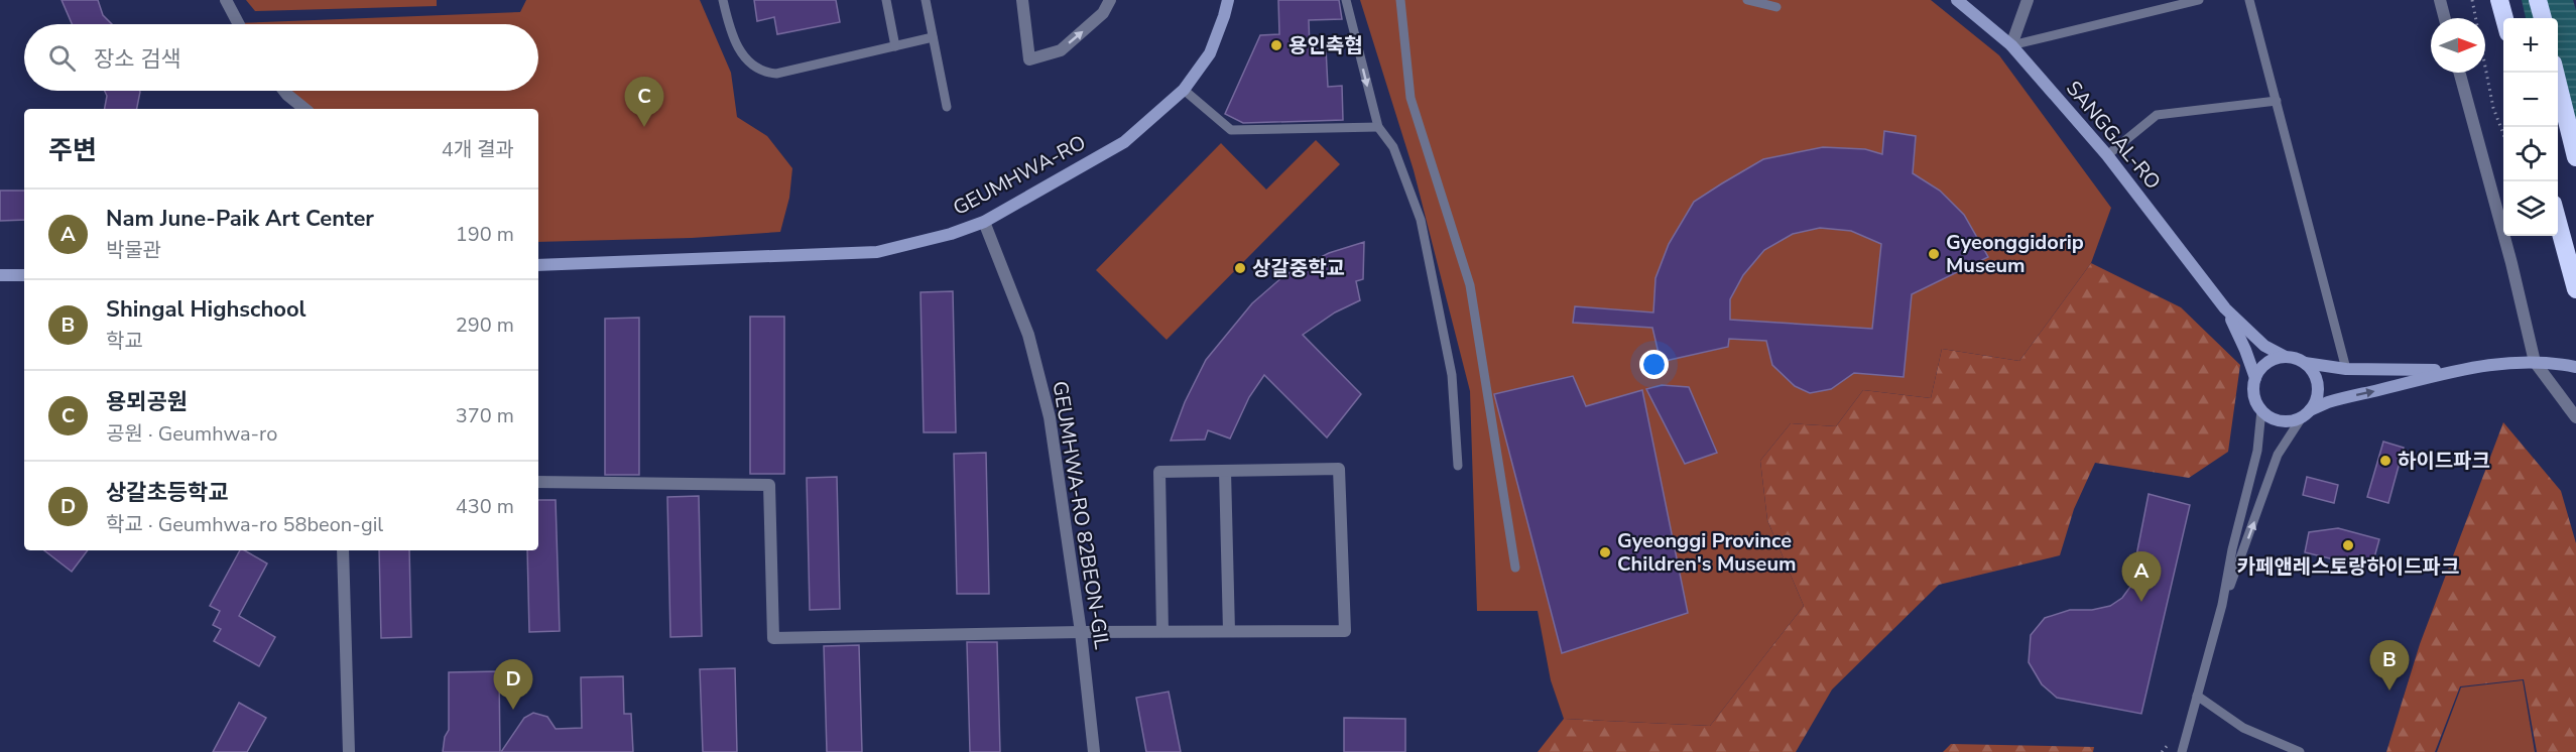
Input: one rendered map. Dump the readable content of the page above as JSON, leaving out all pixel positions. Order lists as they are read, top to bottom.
{
  "streets": {
    "street": ["SANGGAL-RO", "GEUMHWA-RO", "GEUMHWA-RO 82BEON-GIL"]
  },
  "crossings": [
    ["GEUMHWA-RO", "GEUMHWA-RO 82BEON-GIL"]
  ],
  "places": [
    "용인축협",
    "Gyeonggidorip Museum",
    "상갈중학교",
    "하이드파크",
    "카페앤레스토랑하이드파크",
    "Gyeonggi Province Children's Museum"
  ],
  "north": "right",
  "page": {
    "map_buttons": ["+", "−"],
    "search": "장소 검색",
    "pins": [
      "C",
      "A",
      "B",
      "D"
    ],
    "heading": ["주변", "4개 결과"],
    "list": [
      {
        "mark": "A",
        "name": "Nam June-Paik Art Center",
        "note": "박물관",
        "value": "190 m"
      },
      {
        "mark": "B",
        "name": "Shingal Highschool",
        "note": "학교",
        "value": "290 m"
      },
      {
        "mark": "C",
        "name": "용뫼공원",
        "note": "공원 · Geumhwa-ro",
        "value": "370 m"
      },
      {
        "mark": "D",
        "name": "상갈초등학교",
        "note": "학교 · Geumhwa-ro 58beon-gil",
        "value": "430 m"
      }
    ]
  }
}
